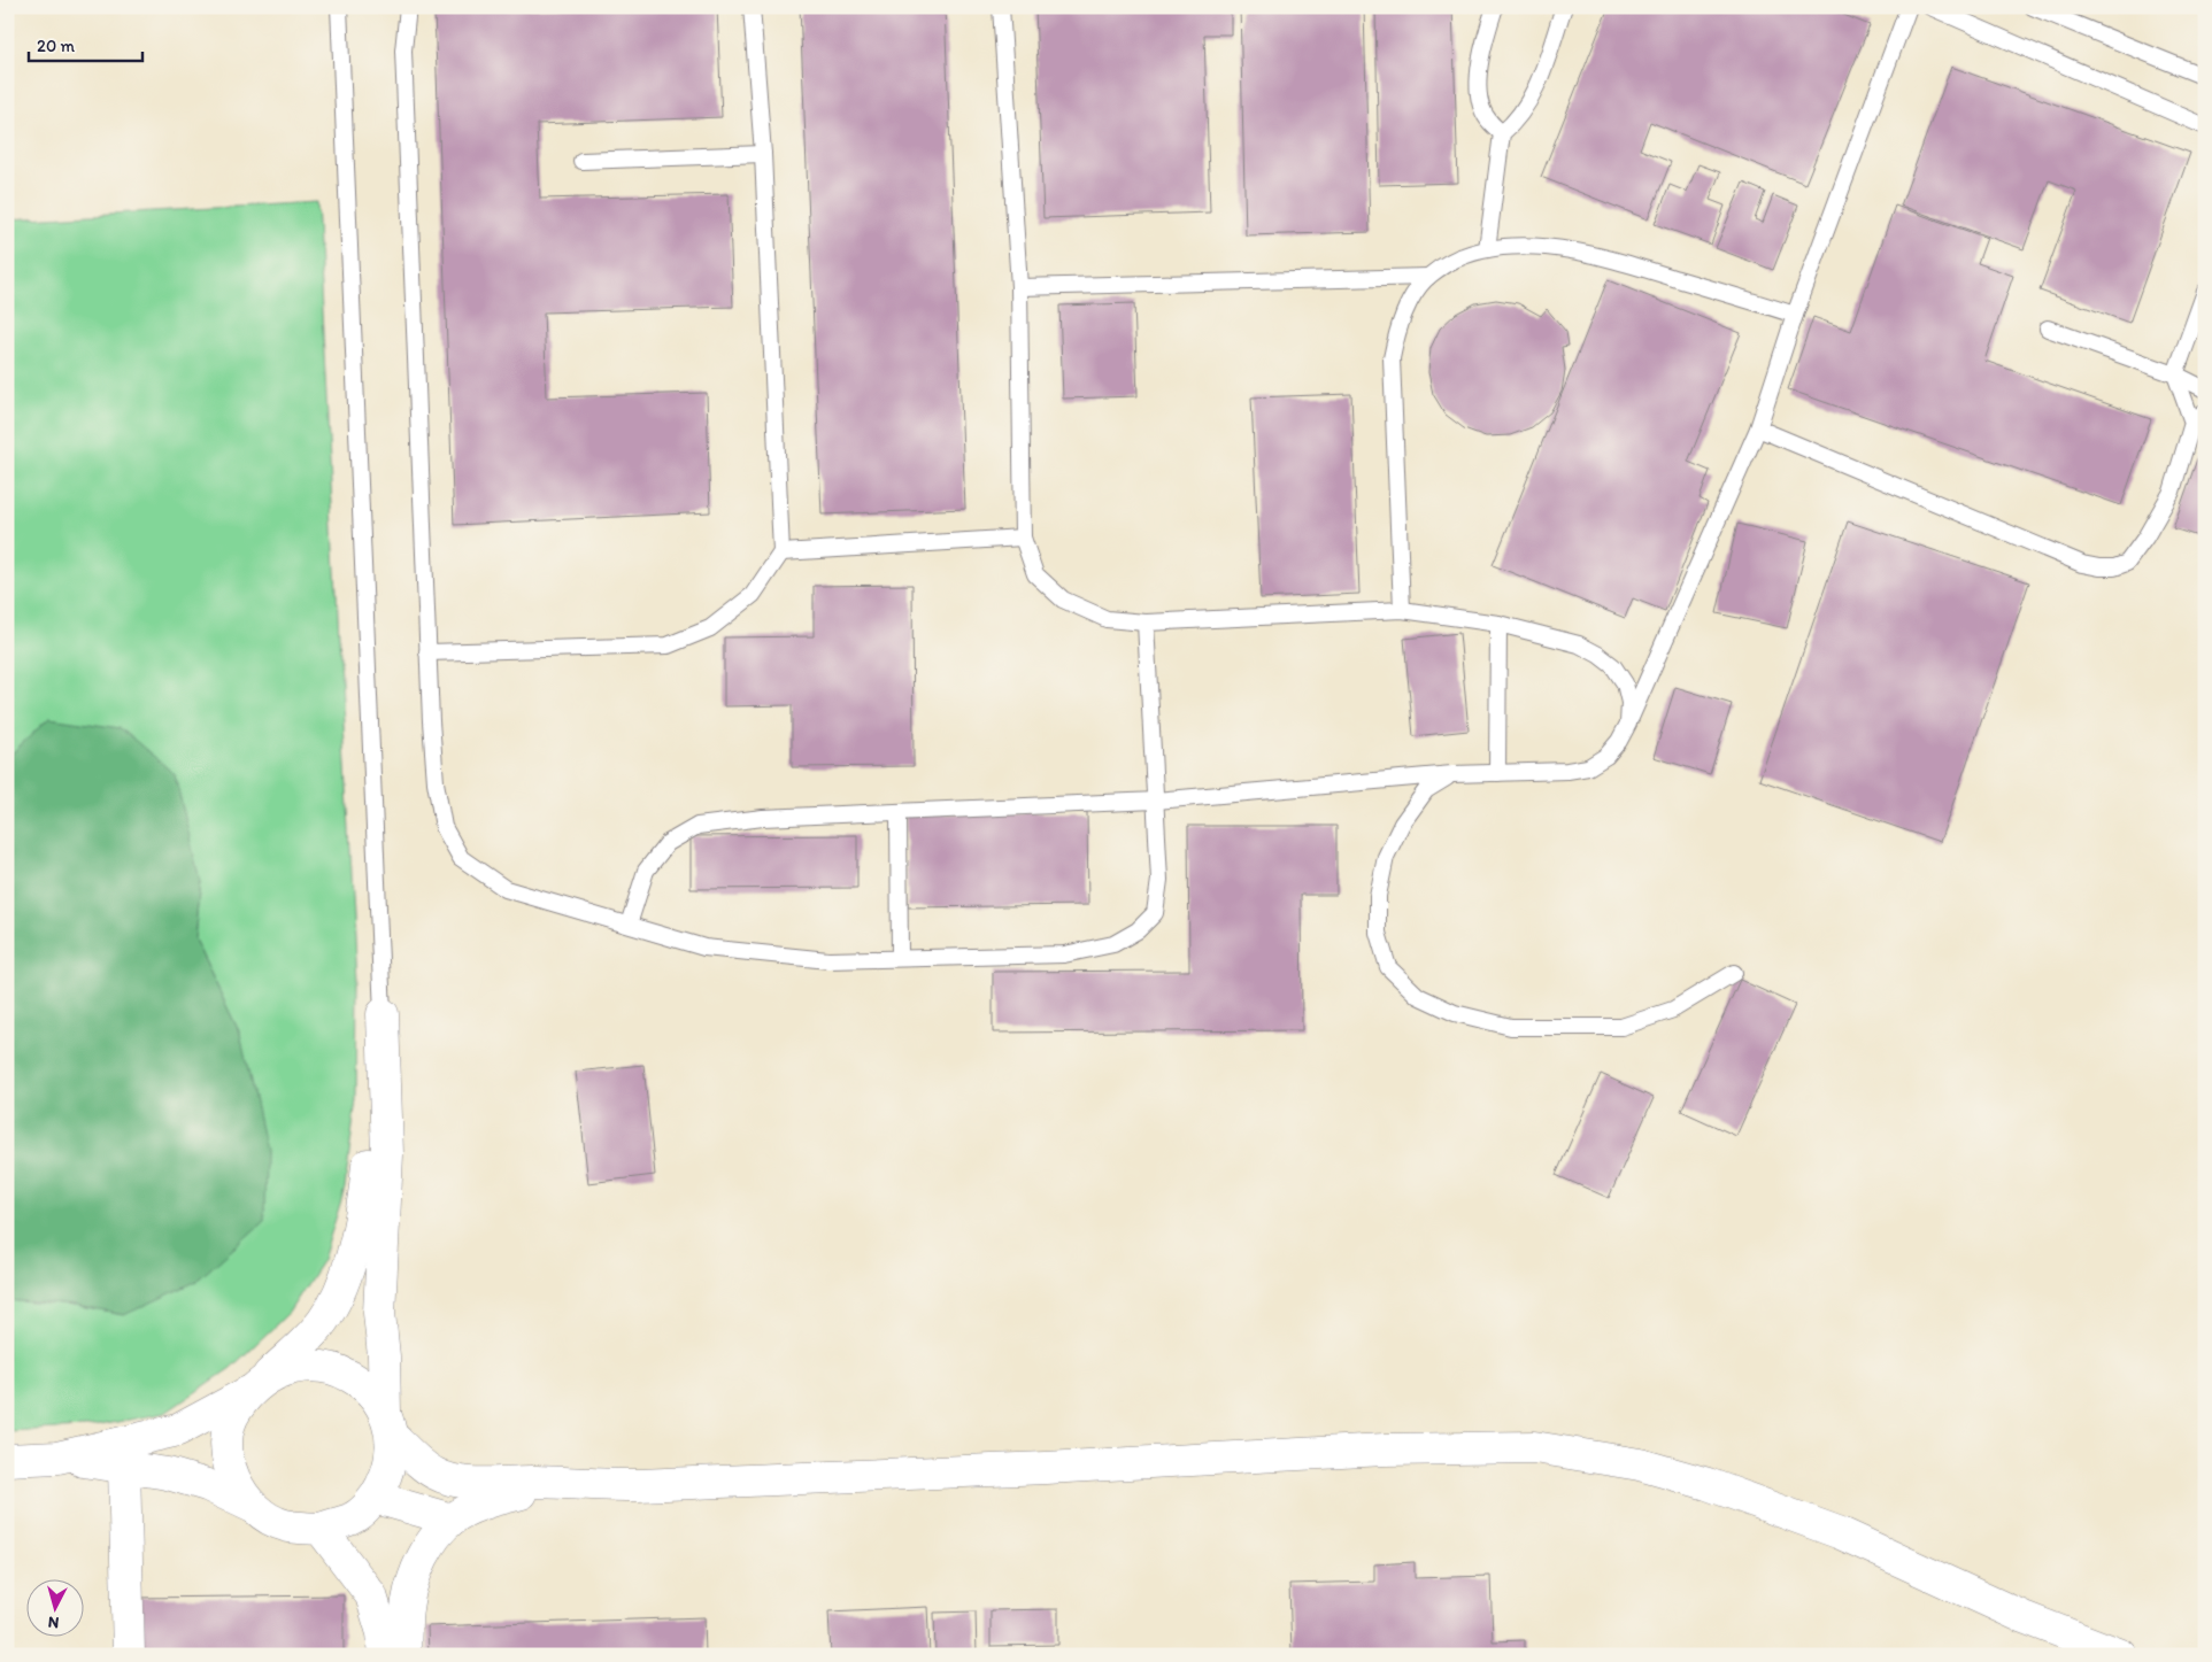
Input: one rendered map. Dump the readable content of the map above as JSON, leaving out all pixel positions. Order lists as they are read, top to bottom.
{
  "scale_bar": "20 m",
  "north": "bottom"
}
